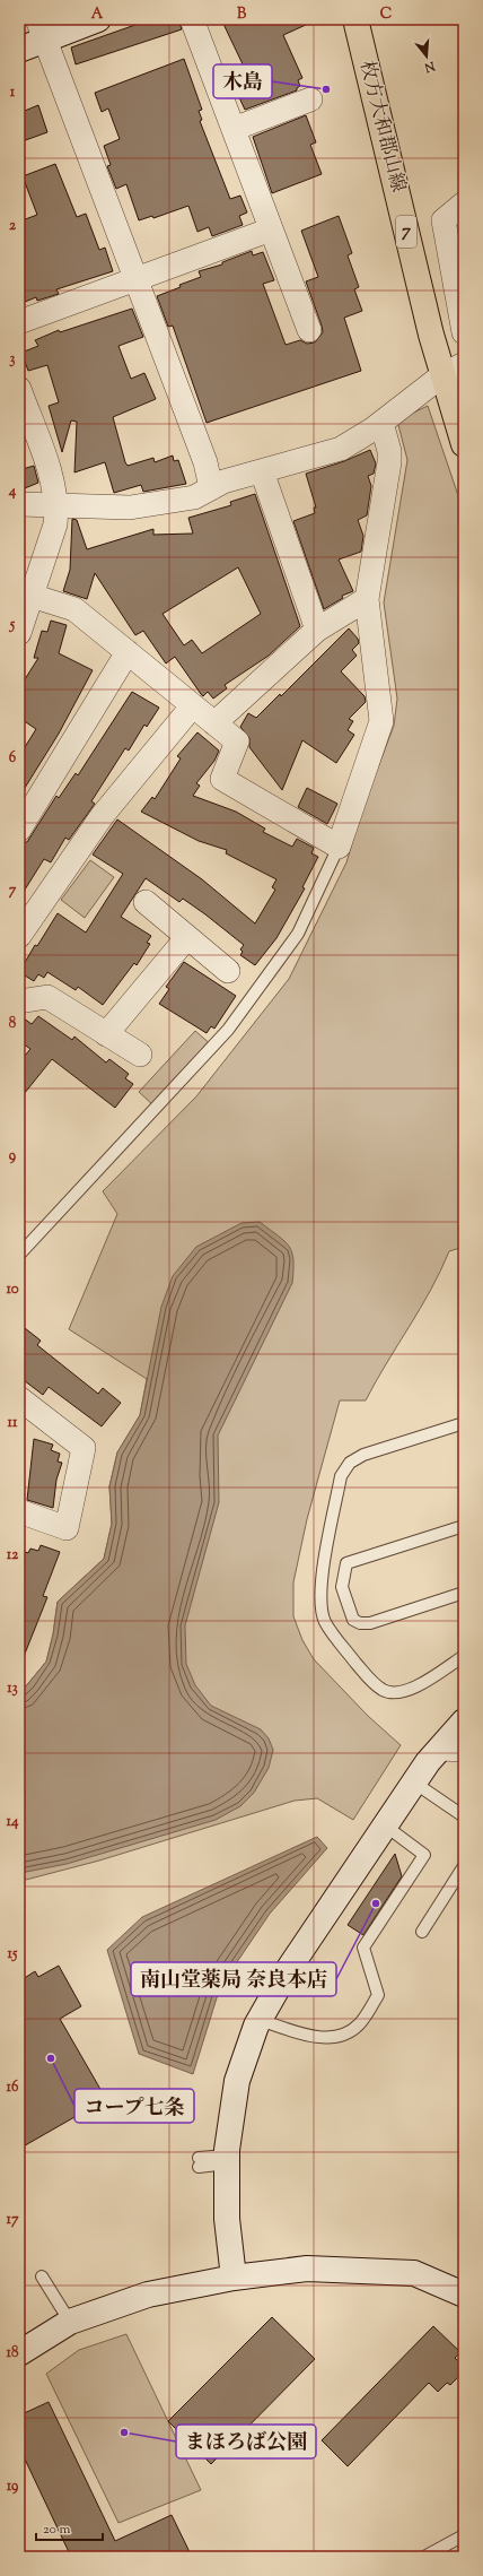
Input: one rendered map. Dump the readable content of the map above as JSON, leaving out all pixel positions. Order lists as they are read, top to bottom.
{
  "streets": {
    "main road": ["枚方大和郡山線", "7"]
  },
  "places": [
    "木島",
    "南山堂薬局 奈良本店",
    "コープ七条",
    "まほろば公園"
  ],
  "scale_bar": "20 m",
  "north": "bottom",
  "grid": {
    "columns": ["A", "B", "C"],
    "rows": [
      "1",
      "2",
      "3",
      "4",
      "5",
      "6",
      "7",
      "8",
      "9",
      "10",
      "11",
      "12",
      "13",
      "14",
      "15",
      "16",
      "17",
      "18",
      "19"
    ]
  }
}
